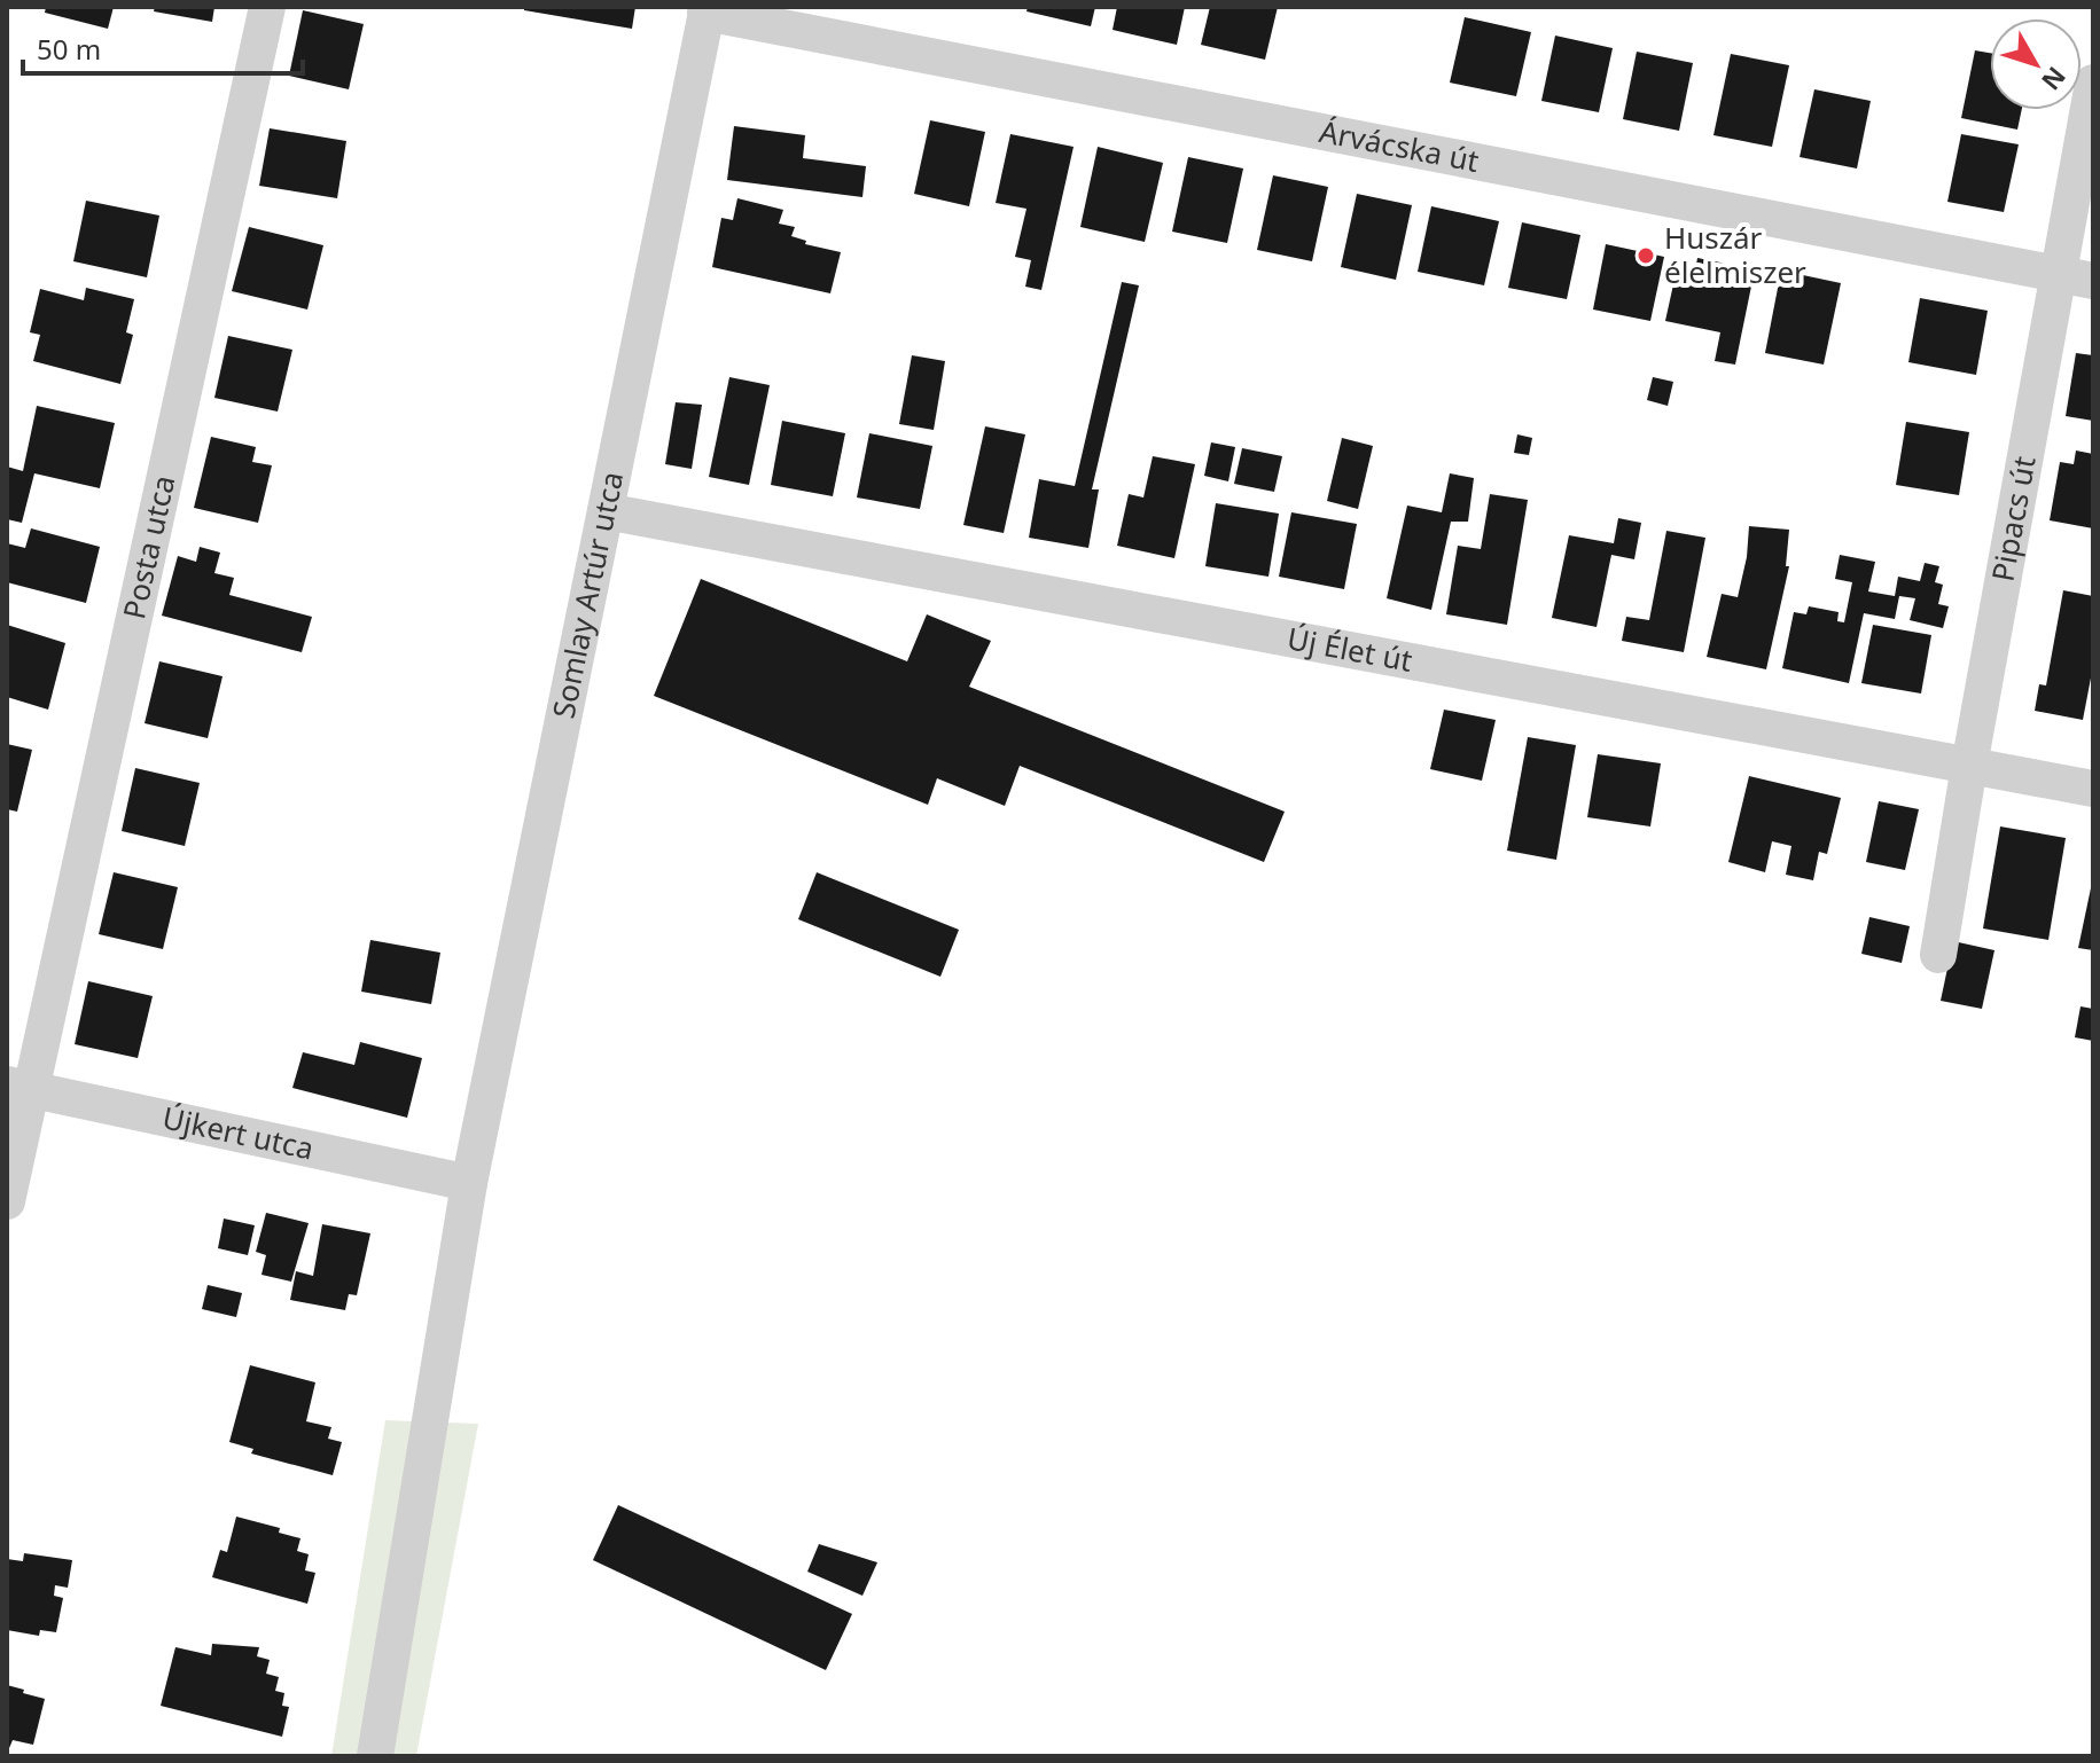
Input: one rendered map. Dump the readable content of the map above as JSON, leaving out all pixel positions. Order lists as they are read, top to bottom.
{
  "streets": {
    "street": [
      "Árvácska út",
      "Pipacs út",
      "Posta utca",
      "Somlay Artúr utca",
      "Új Élet út",
      "Újkert utca"
    ]
  },
  "crossings": [
    ["Árvácska út", "Pipacs út"],
    ["Árvácska út", "Somlay Artúr utca"],
    ["Pipacs út", "Új Élet út"],
    ["Posta utca", "Újkert utca"],
    ["Somlay Artúr utca", "Új Élet út"],
    ["Somlay Artúr utca", "Újkert utca"]
  ],
  "places": ["Huszár élelmiszer"],
  "scale_bar": "50 m",
  "north": "bottom right"
}
